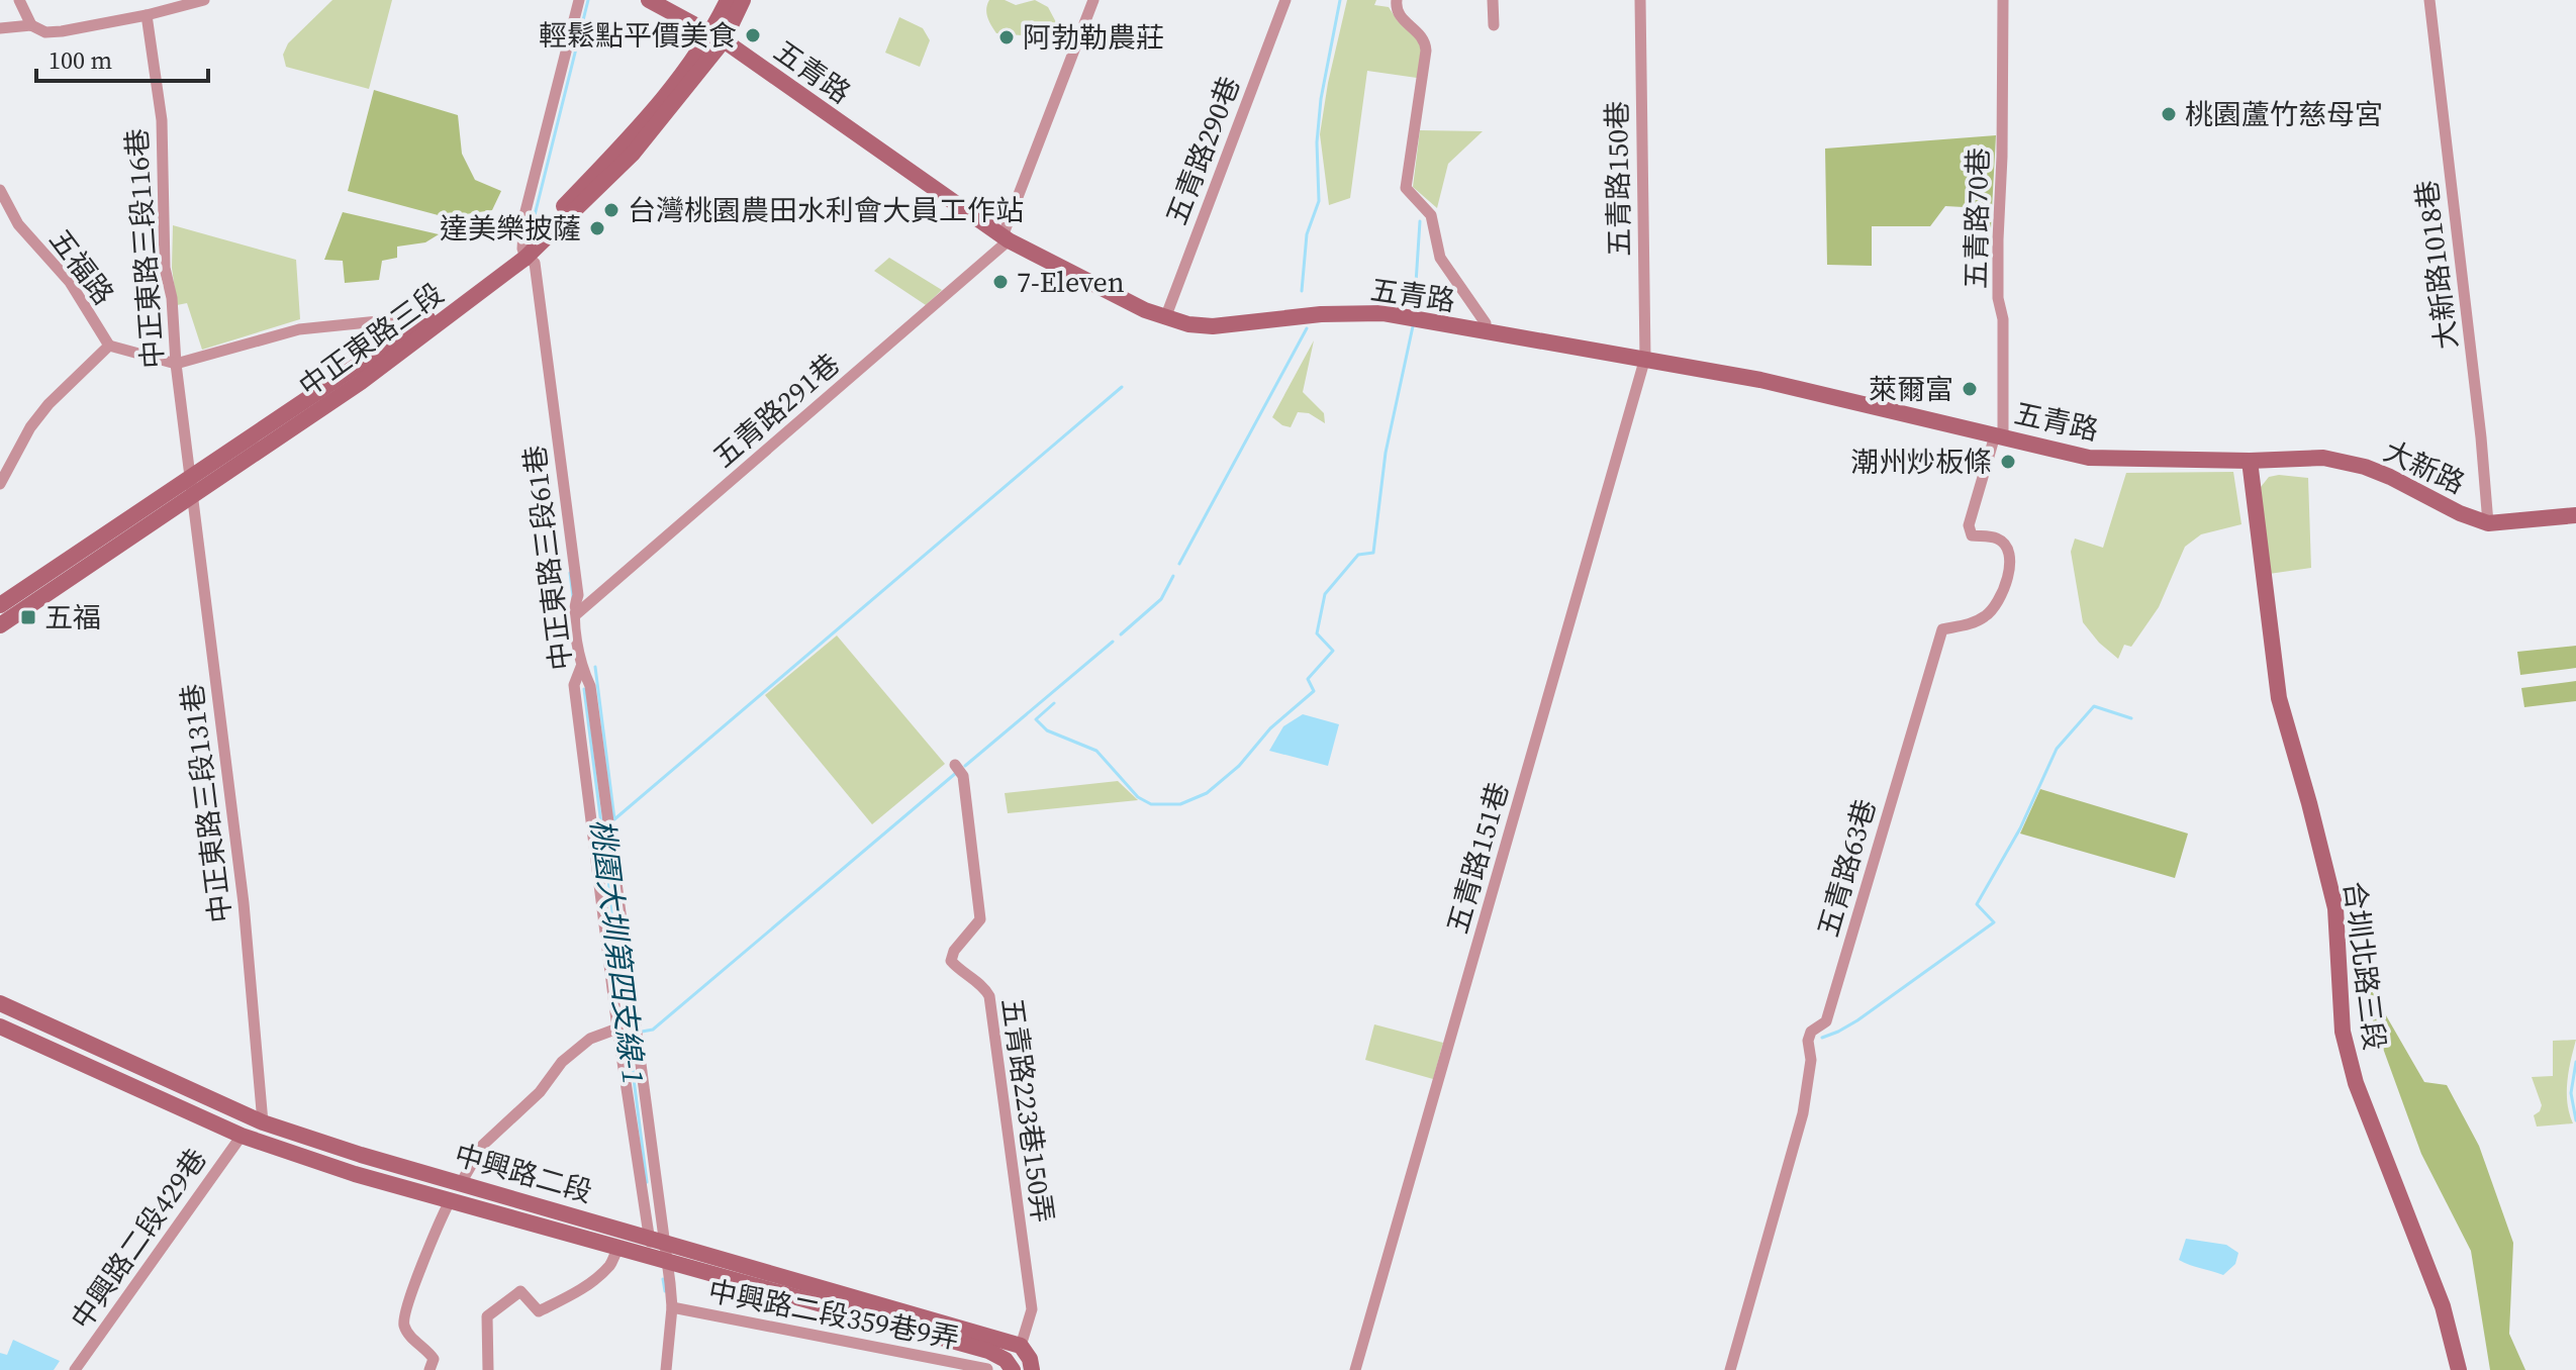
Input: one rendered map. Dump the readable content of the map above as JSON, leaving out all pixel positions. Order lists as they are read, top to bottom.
{
  "streets": {
    "street": [
      "五青路",
      "五青路290巷",
      "五青路150巷",
      "五青路70巷",
      "中正東路三段116巷",
      "大新路1018巷",
      "五福路",
      "中正東路三段",
      "五青路291巷",
      "大新路",
      "中正東路三段61巷",
      "中正東路三段131巷",
      "五青路151巷",
      "五青路63巷",
      "合圳北路三段",
      "五青路223巷150弄",
      "中興路二段",
      "中興路二段429巷",
      "中興路二段359巷9弄"
    ]
  },
  "crossings": [
    ["五青路", "五青路290巷"],
    ["五青路", "五青路150巷"],
    ["五青路", "五青路70巷"],
    ["五青路", "中正東路三段"],
    ["五青路", "五青路291巷"],
    ["五青路", "大新路"],
    ["五青路", "五青路151巷"],
    ["五青路", "五青路63巷"],
    ["五青路", "合圳北路三段"],
    ["五青路150巷", "五青路151巷"],
    ["五青路70巷", "五青路63巷"],
    ["中正東路三段116巷", "中正東路三段"],
    ["中正東路三段116巷", "中正東路三段131巷"],
    ["大新路1018巷", "大新路"],
    ["中正東路三段", "中正東路三段61巷"],
    ["中正東路三段", "中正東路三段131巷"],
    ["五青路291巷", "中正東路三段61巷"],
    ["大新路", "合圳北路三段"],
    ["中正東路三段61巷", "中興路二段"],
    ["中正東路三段131巷", "中興路二段"],
    ["五青路223巷150弄", "中興路二段"],
    ["中興路二段", "中興路二段429巷"]
  ],
  "water": ["桃園大圳第四支線-1"],
  "places": {
    "other": [
      "輕鬆點平價美食",
      "阿勃勒農莊",
      "桃園蘆竹慈母宮",
      "台灣桃園農田水利會大員工作站",
      "達美樂披薩",
      "7-Eleven",
      "萊爾富",
      "潮州炒板條"
    ],
    "transit": ["五福"]
  },
  "scale_bar": "100 m"
}
